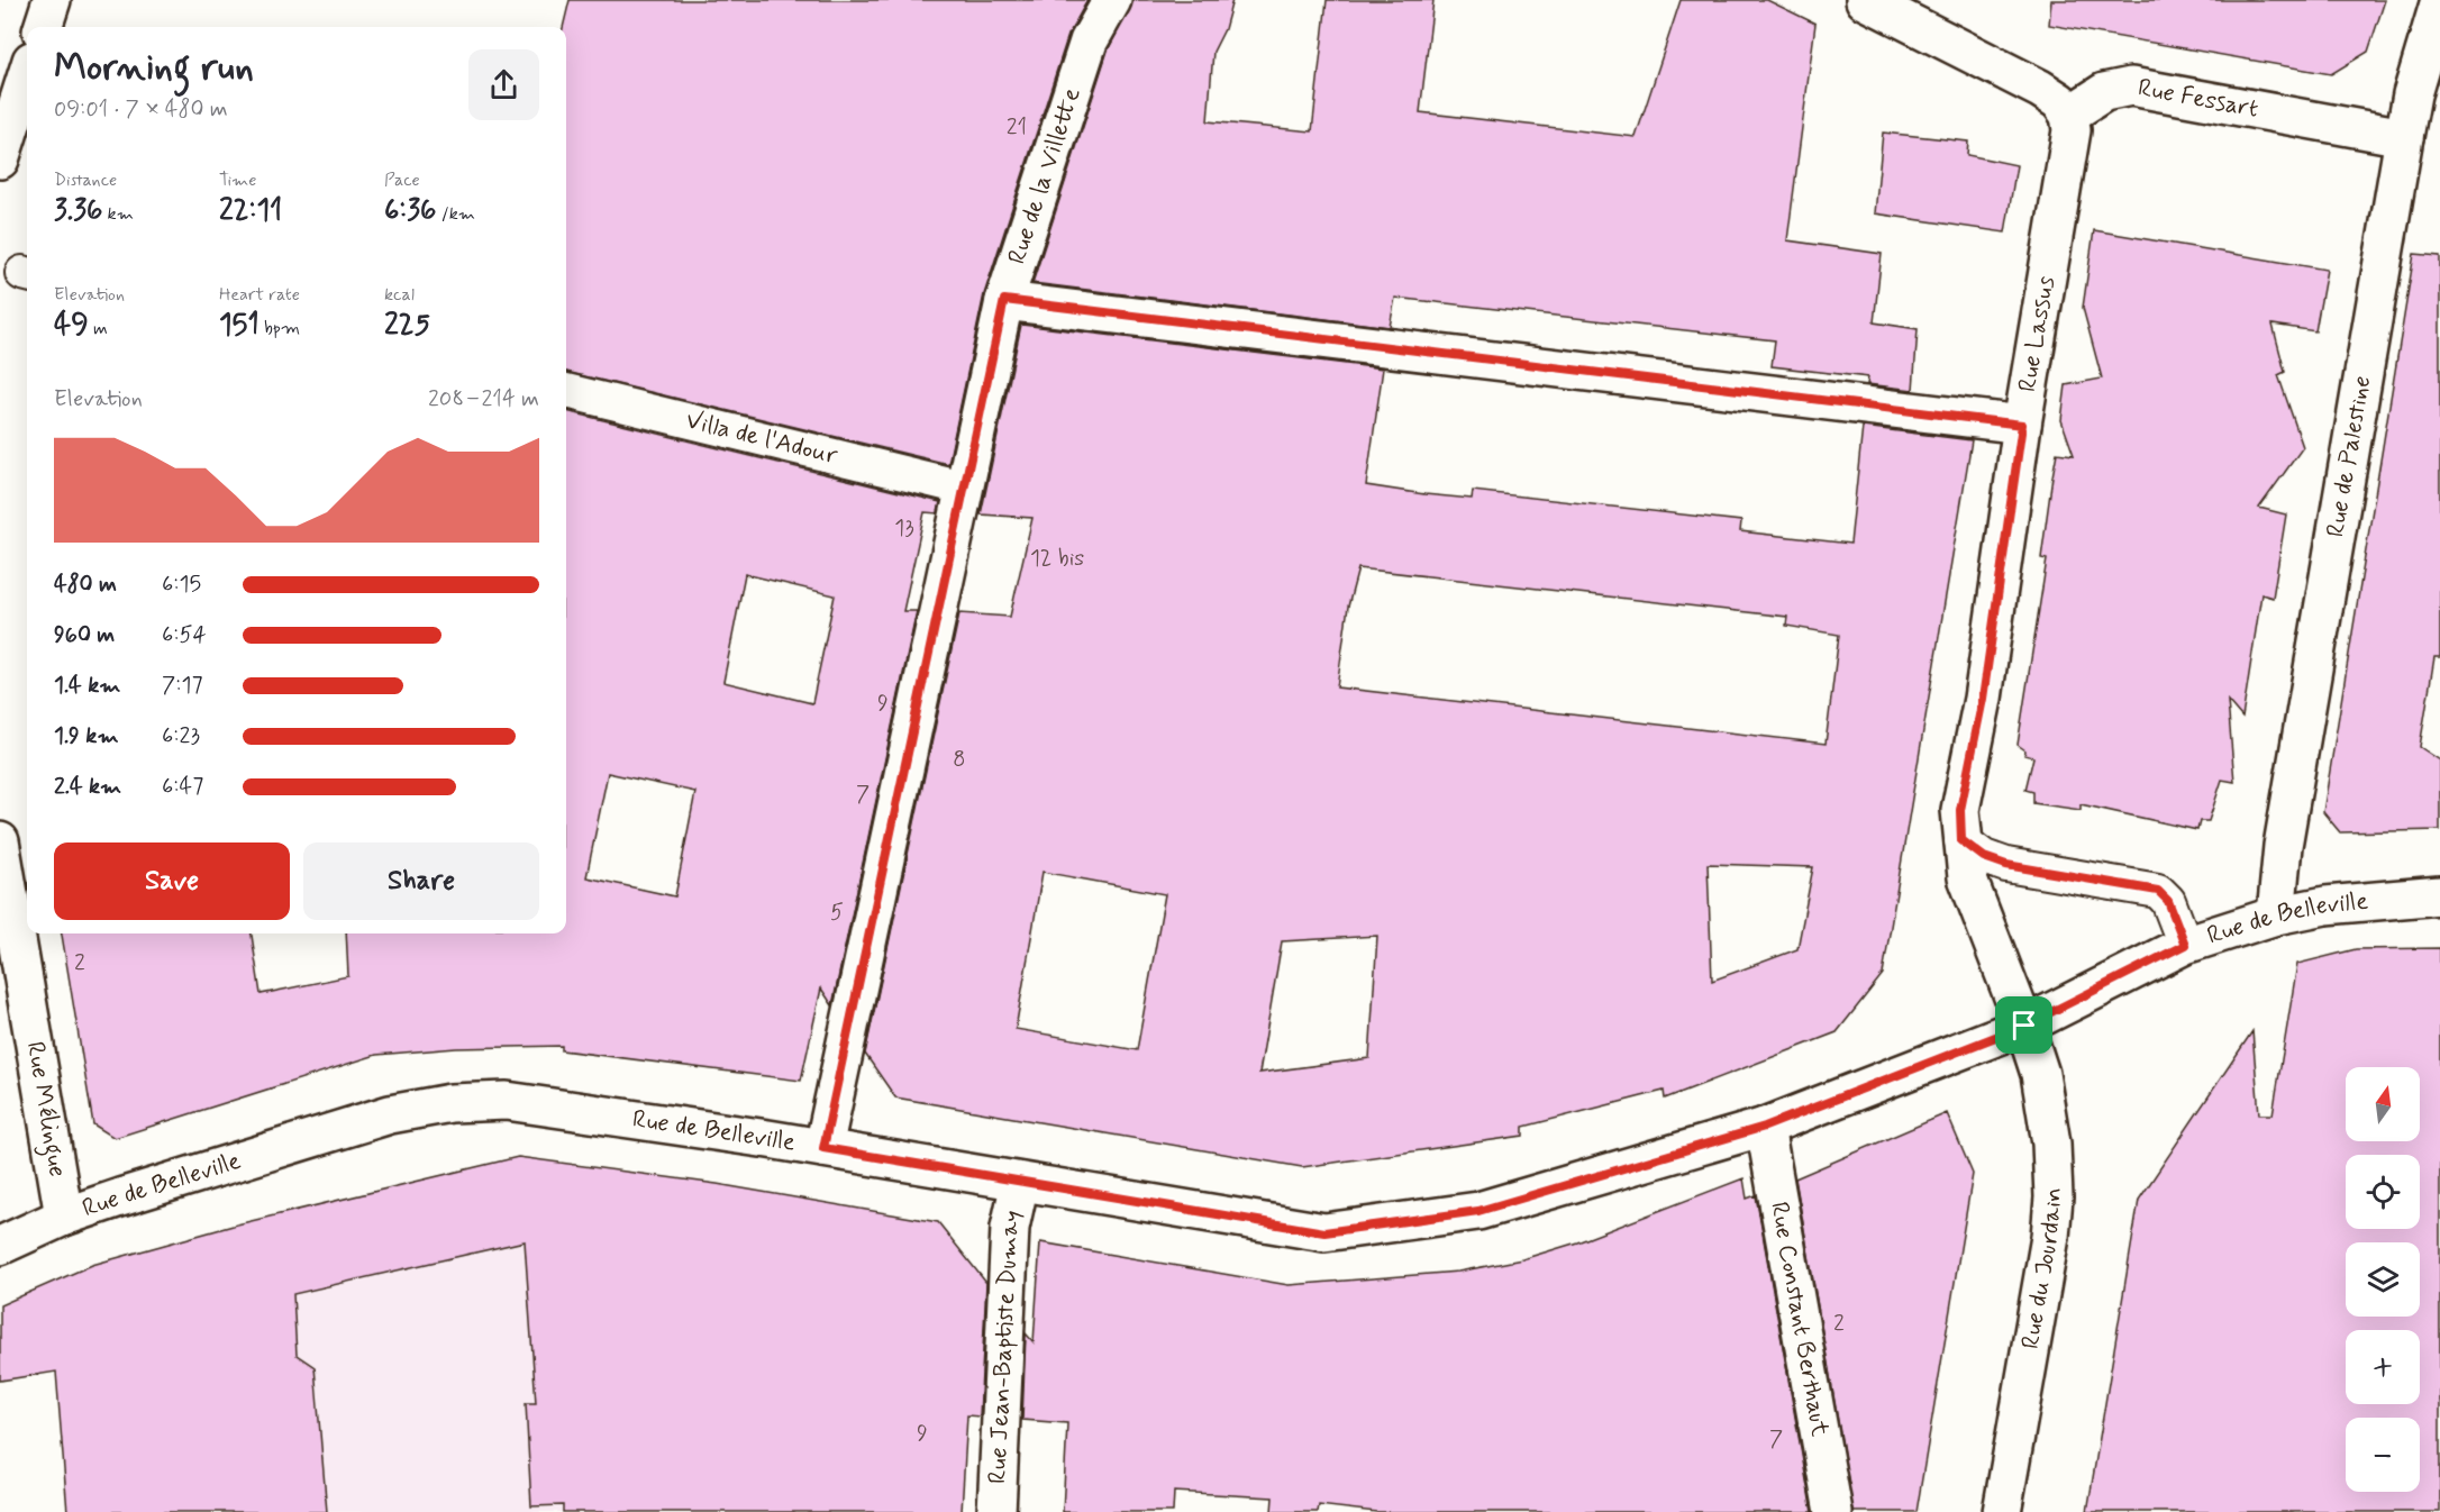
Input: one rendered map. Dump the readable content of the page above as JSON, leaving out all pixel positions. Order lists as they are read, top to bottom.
{
  "streets": {
    "street": [
      "Rue Fessart",
      "Rue de la Villette",
      "Rue Lassus",
      "Rue de Palestine",
      "Rue de Belleville",
      "Rue Mélingue",
      "Rue du Jourdain",
      "Rue Constant Berthaut",
      "Rue Jean-Baptiste Dumay"
    ],
    "lane": ["Villa de l'Adour"]
  },
  "crossings": [
    ["Rue Fessart", "Rue Lassus"],
    ["Rue Fessart", "Rue de Palestine"],
    ["Rue de la Villette", "Villa de l'Adour"],
    ["Rue de la Villette", "Rue de Belleville"],
    ["Rue Lassus", "Rue de Belleville"],
    ["Rue Lassus", "Rue du Jourdain"],
    ["Rue de Palestine", "Rue de Belleville"],
    ["Rue de Belleville", "Rue Mélingue"],
    ["Rue de Belleville", "Rue du Jourdain"],
    ["Rue de Belleville", "Rue Constant Berthaut"],
    ["Rue de Belleville", "Rue Jean-Baptiste Dumay"]
  ],
  "house_numbers": [
    "21",
    "13",
    "12 bis",
    "9",
    "8",
    "7",
    "5",
    "2",
    "2",
    "9",
    "7"
  ],
  "north": "top",
  "page": {
    "heading": ["Morning run", "09:01 · 7 × 480 m"],
    "stats": [
      ["Distance", "3.36 km"],
      ["Time", "22:11"],
      ["Pace", "6:36 /km"],
      ["Elevation", "49 m"],
      ["Heart rate", "151 bpm"],
      ["kcal", "225"]
    ],
    "chart": ["Elevation", "208–214 m"],
    "list": [
      {
        "name": "480 m",
        "note": "6:15"
      },
      {
        "name": "960 m",
        "note": "6:54"
      },
      {
        "name": "1.4 km",
        "note": "7:17"
      },
      {
        "name": "1.9 km",
        "note": "6:23"
      },
      {
        "name": "2.4 km",
        "note": "6:47"
      }
    ],
    "buttons": ["Save", "Share"],
    "map_buttons": ["+", "−"]
  }
}
